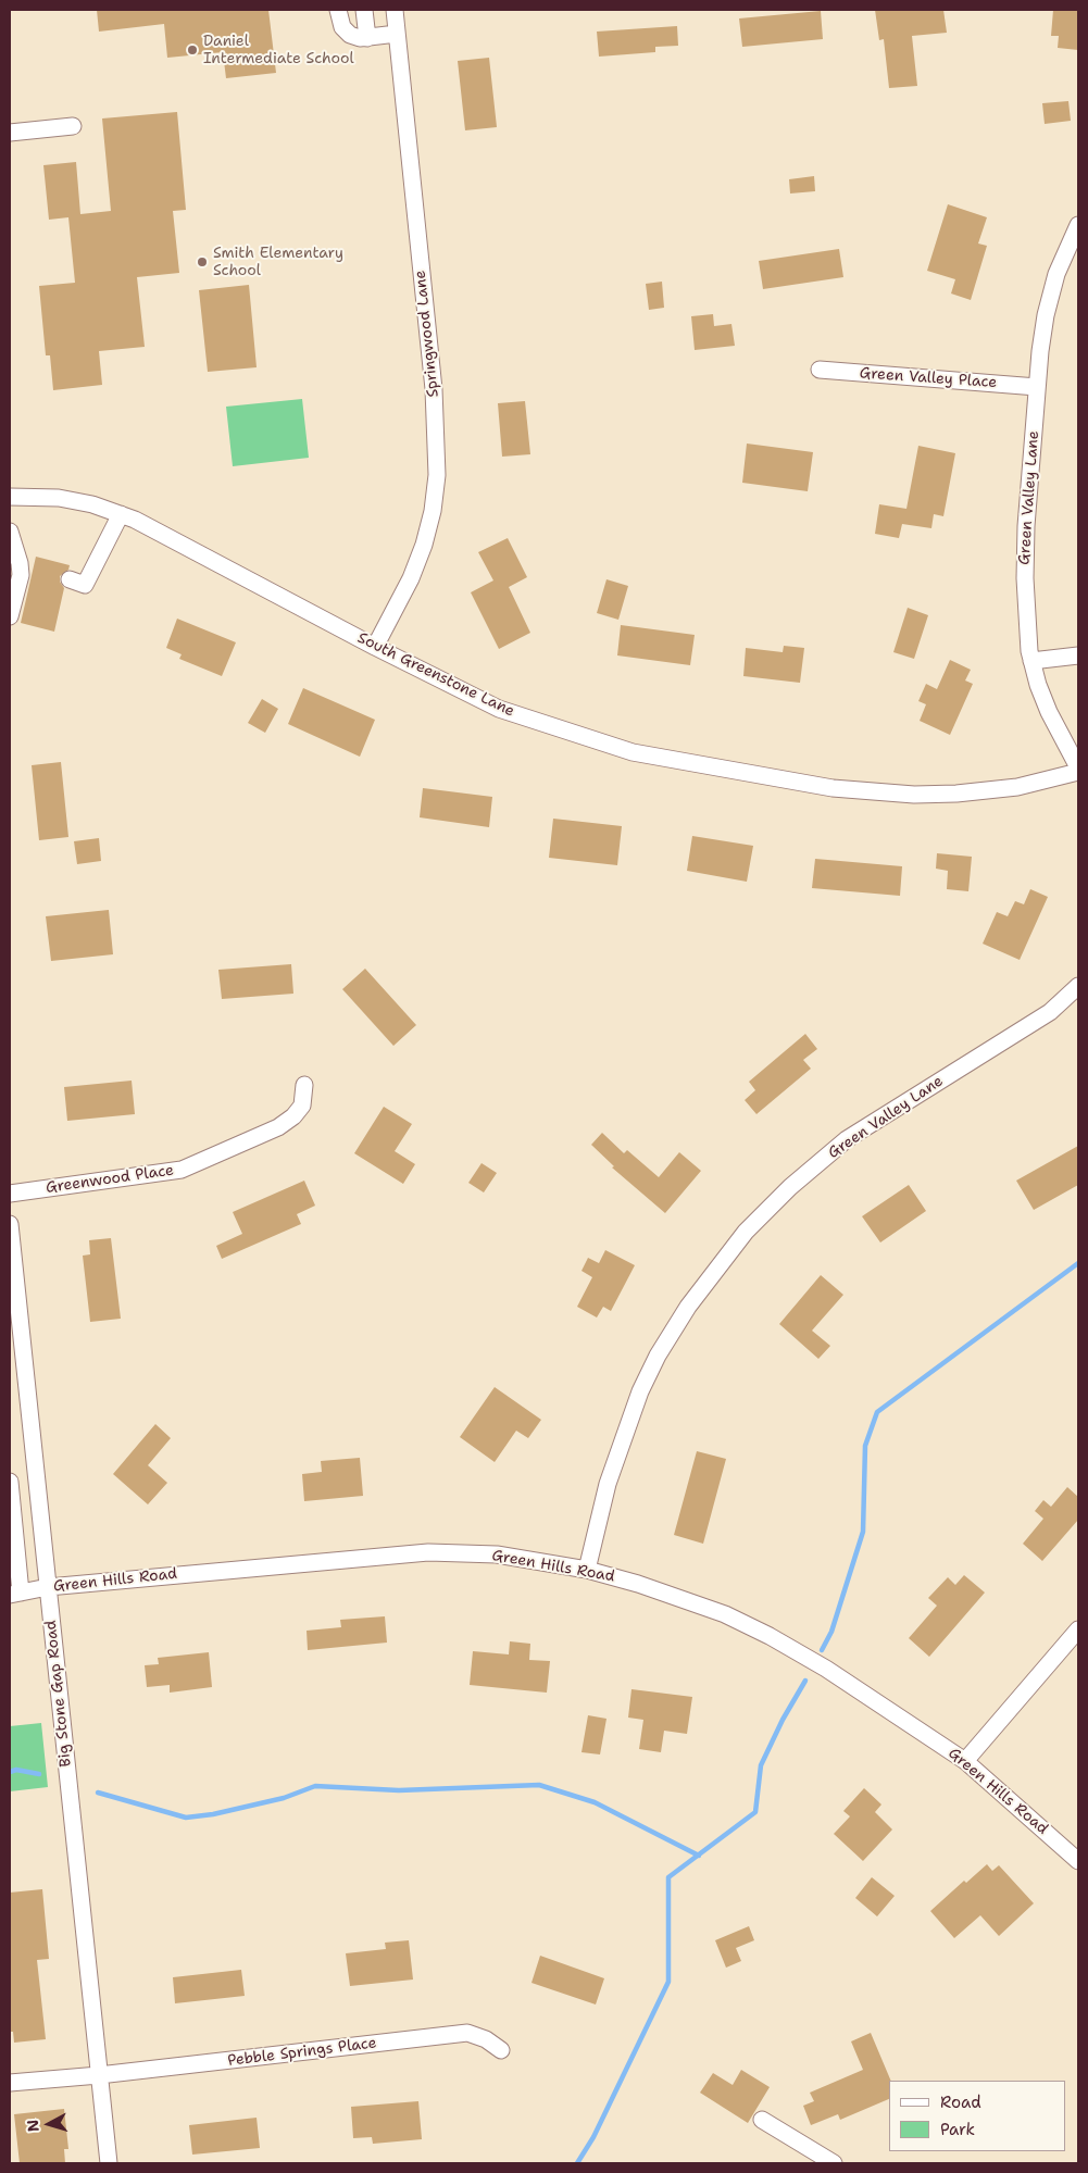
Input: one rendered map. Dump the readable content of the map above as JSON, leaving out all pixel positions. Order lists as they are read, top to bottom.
{
  "streets": {
    "street": [
      "Springwood Lane",
      "Green Valley Place",
      "Green Valley Lane",
      "South Greenstone Lane",
      "Greenwood Place",
      "Green Hills Road",
      "Big Stone Gap Road",
      "Pebble Springs Place"
    ]
  },
  "crossings": [
    ["Springwood Lane", "South Greenstone Lane"],
    ["Green Valley Place", "Green Valley Lane"],
    ["Green Valley Lane", "Green Hills Road"],
    ["Green Hills Road", "Big Stone Gap Road"],
    ["Big Stone Gap Road", "Pebble Springs Place"]
  ],
  "places": ["Daniel Intermediate School", "Smith Elementary School"],
  "legend": ["Road", "Park"],
  "north": "left"
}
